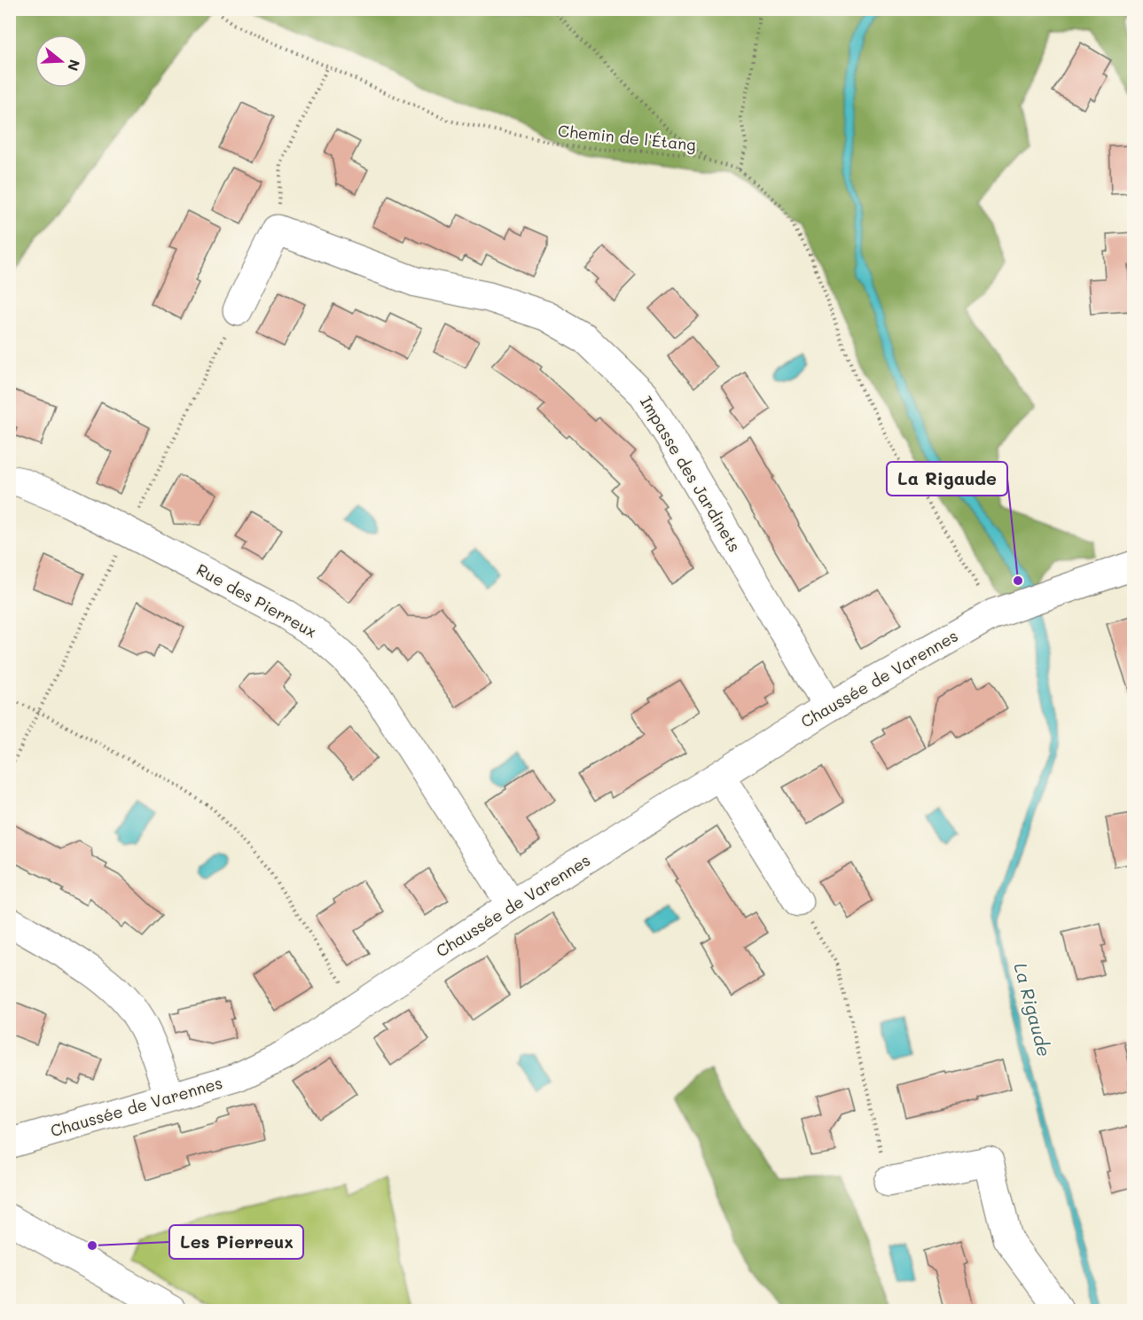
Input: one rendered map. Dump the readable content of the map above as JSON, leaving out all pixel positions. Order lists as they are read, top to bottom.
{
  "streets": {
    "street": ["Impasse des Jardinets", "Rue des Pierreux", "Chaussée de Varennes"],
    "path": ["Chemin de l'Étang"]
  },
  "crossings": [
    ["Chemin de l'Étang", "Chaussée de Varennes"],
    ["Impasse des Jardinets", "Chaussée de Varennes"],
    ["Rue des Pierreux", "Chaussée de Varennes"]
  ],
  "water": ["La Rigaude"],
  "places": ["La Rigaude", "Les Pierreux"],
  "north": "right"
}
